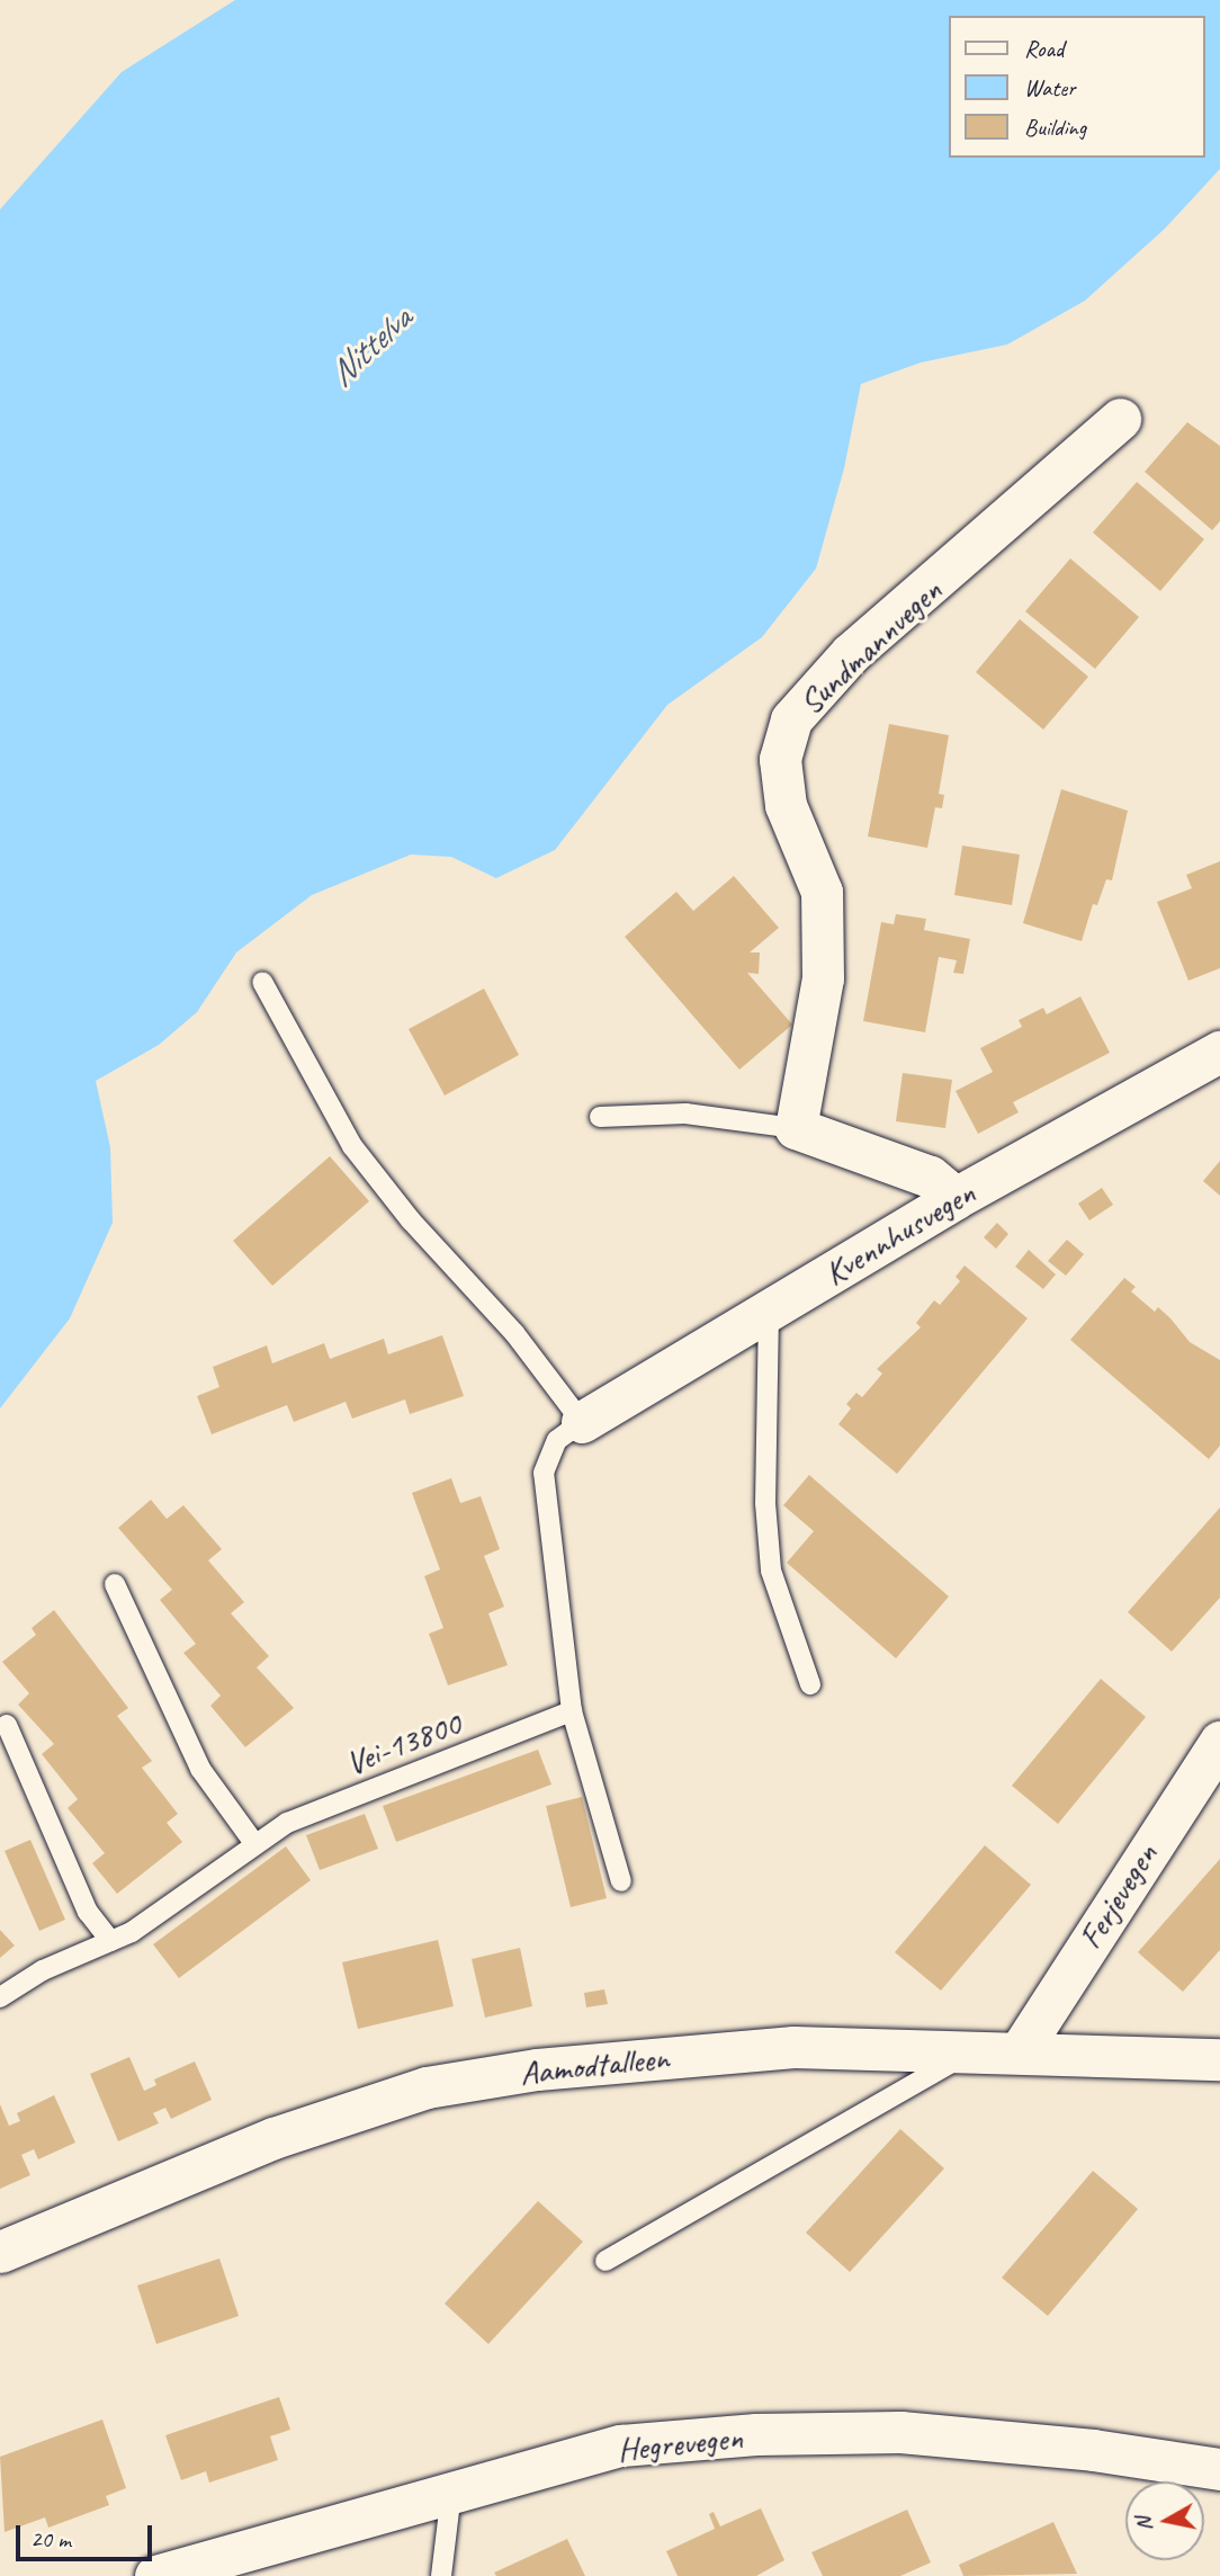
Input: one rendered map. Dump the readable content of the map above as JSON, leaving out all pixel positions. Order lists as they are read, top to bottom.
{
  "streets": {
    "street": [
      "Sundmannvegen",
      "Kvennhusvegen",
      "Ferjevegen",
      "Aamodtalleen",
      "Hegrevegen"
    ],
    "lane": ["Vei-13800"]
  },
  "crossings": [
    ["Ferjevegen", "Aamodtalleen"]
  ],
  "water": ["Nittelva"],
  "legend": ["Road", "Water", "Building"],
  "scale_bar": "20 m",
  "north": "left"
}
